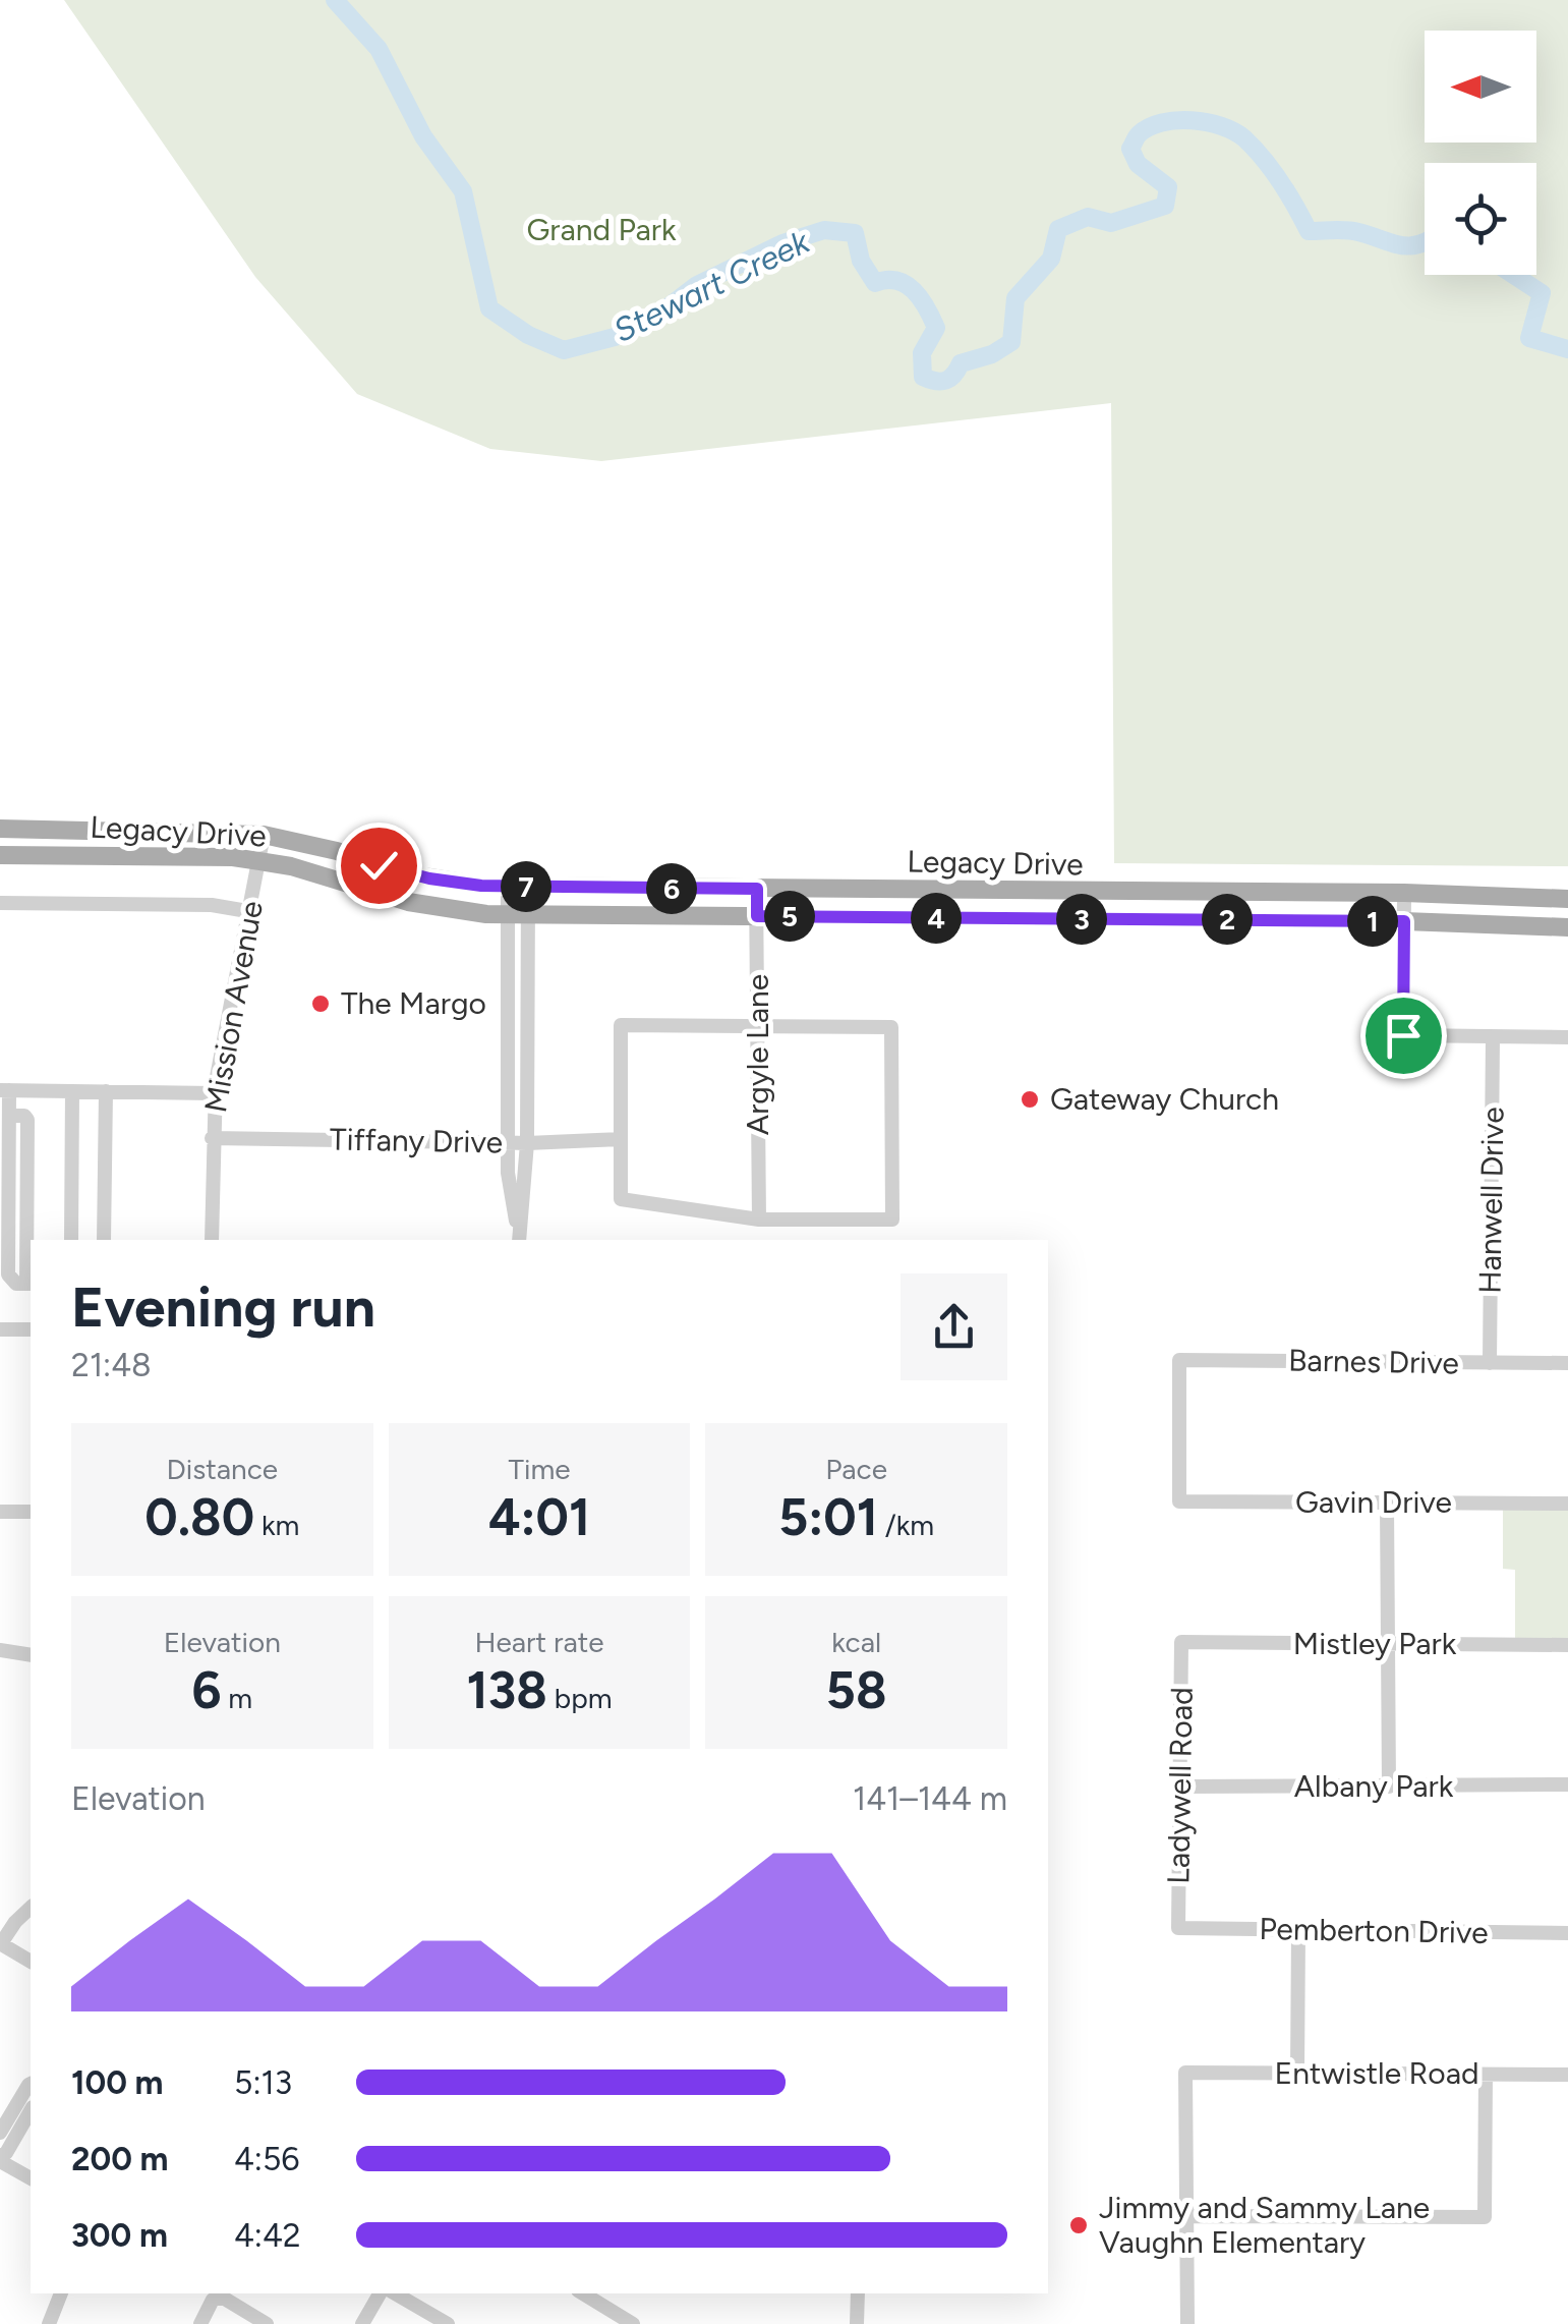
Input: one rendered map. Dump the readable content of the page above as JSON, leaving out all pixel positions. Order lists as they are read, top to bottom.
{
  "streets": {
    "main road": ["Legacy Drive"],
    "street": [
      "Mission Avenue",
      "Argyle Lane",
      "Tiffany Drive",
      "Hanwell Drive",
      "Barnes Drive",
      "Gavin Drive",
      "Mistley Park",
      "Ladywell Road",
      "Albany Park",
      "Pemberton Drive",
      "Entwistle Road"
    ]
  },
  "crossings": [
    ["Legacy Drive", "Mission Avenue"],
    ["Legacy Drive", "Argyle Lane"],
    ["Mission Avenue", "Tiffany Drive"],
    ["Hanwell Drive", "Barnes Drive"],
    ["Barnes Drive", "Gavin Drive"],
    ["Mistley Park", "Ladywell Road"],
    ["Ladywell Road", "Albany Park"],
    ["Ladywell Road", "Pemberton Drive"]
  ],
  "water": ["Stewart Creek"],
  "parks": ["Grand Park"],
  "places": ["The Margo", "Gateway Church", "Jimmy and Sammy Lane Vaughn Elementary"],
  "north": "left",
  "page": {
    "pins": [
      "7",
      "6",
      "5",
      "4",
      "2",
      "3",
      "1"
    ],
    "heading": ["Evening run", "21:48"],
    "stats": [
      ["Distance", "0.80 km"],
      ["Time", "4:01"],
      ["Pace", "5:01 /km"],
      ["Elevation", "6 m"],
      ["Heart rate", "138 bpm"],
      ["kcal", "58"]
    ],
    "chart": ["Elevation", "141–144 m"],
    "list": [
      {
        "name": "100 m",
        "note": "5:13"
      },
      {
        "name": "200 m",
        "note": "4:56"
      },
      {
        "name": "300 m",
        "note": "4:42"
      }
    ]
  }
}
